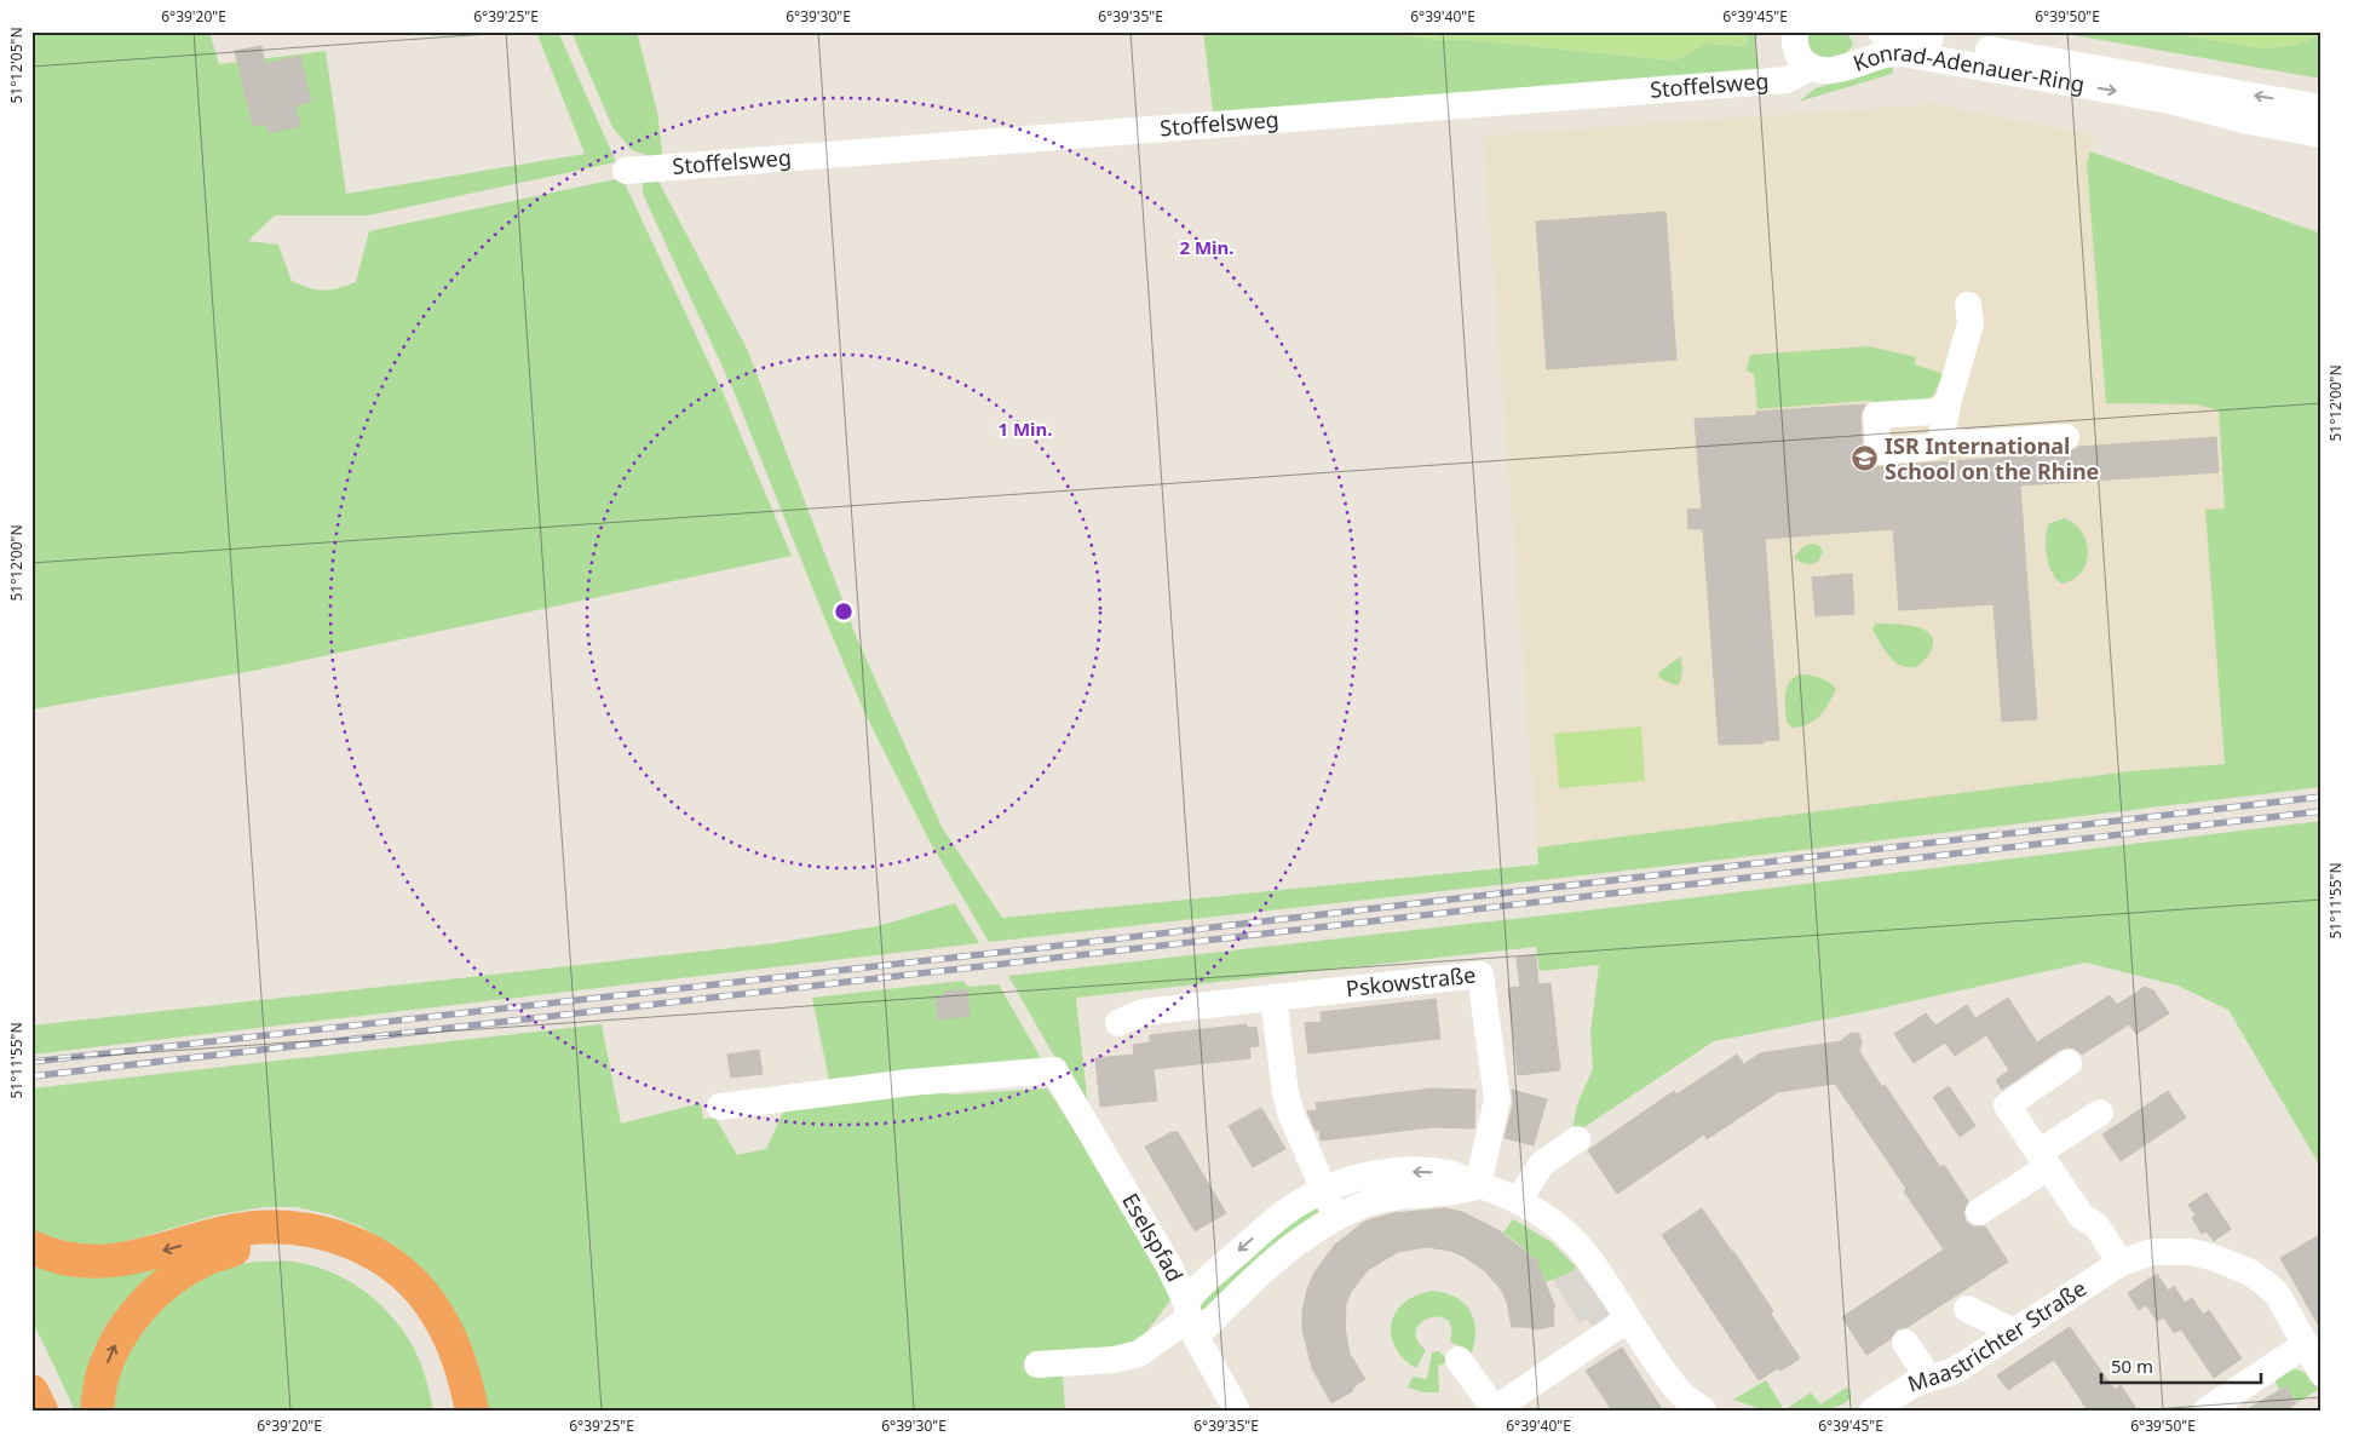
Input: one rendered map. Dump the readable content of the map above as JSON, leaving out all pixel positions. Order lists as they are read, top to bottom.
{
  "streets": {
    "street": [
      "Konrad-Adenauer-Ring",
      "Stoffelsweg",
      "Pskowstraße",
      "Eselspfad",
      "Maastrichter Straße"
    ]
  },
  "crossings": [
    ["Konrad-Adenauer-Ring", "Stoffelsweg"]
  ],
  "places": {
    "school or university": ["ISR International School on the Rhine"]
  },
  "scale_bar": "50 m",
  "coordinates": [
    "6°39'20\"E",
    "6°39'25\"E",
    "6°39'30\"E",
    "6°39'35\"E",
    "6°39'40\"E",
    "6°39'45\"E",
    "6°39'50\"E",
    "51°12'05\"N",
    "51°12'00\"N",
    "51°11'55\"N"
  ],
  "rings": ["2 Min.", "1 Min."]
}
